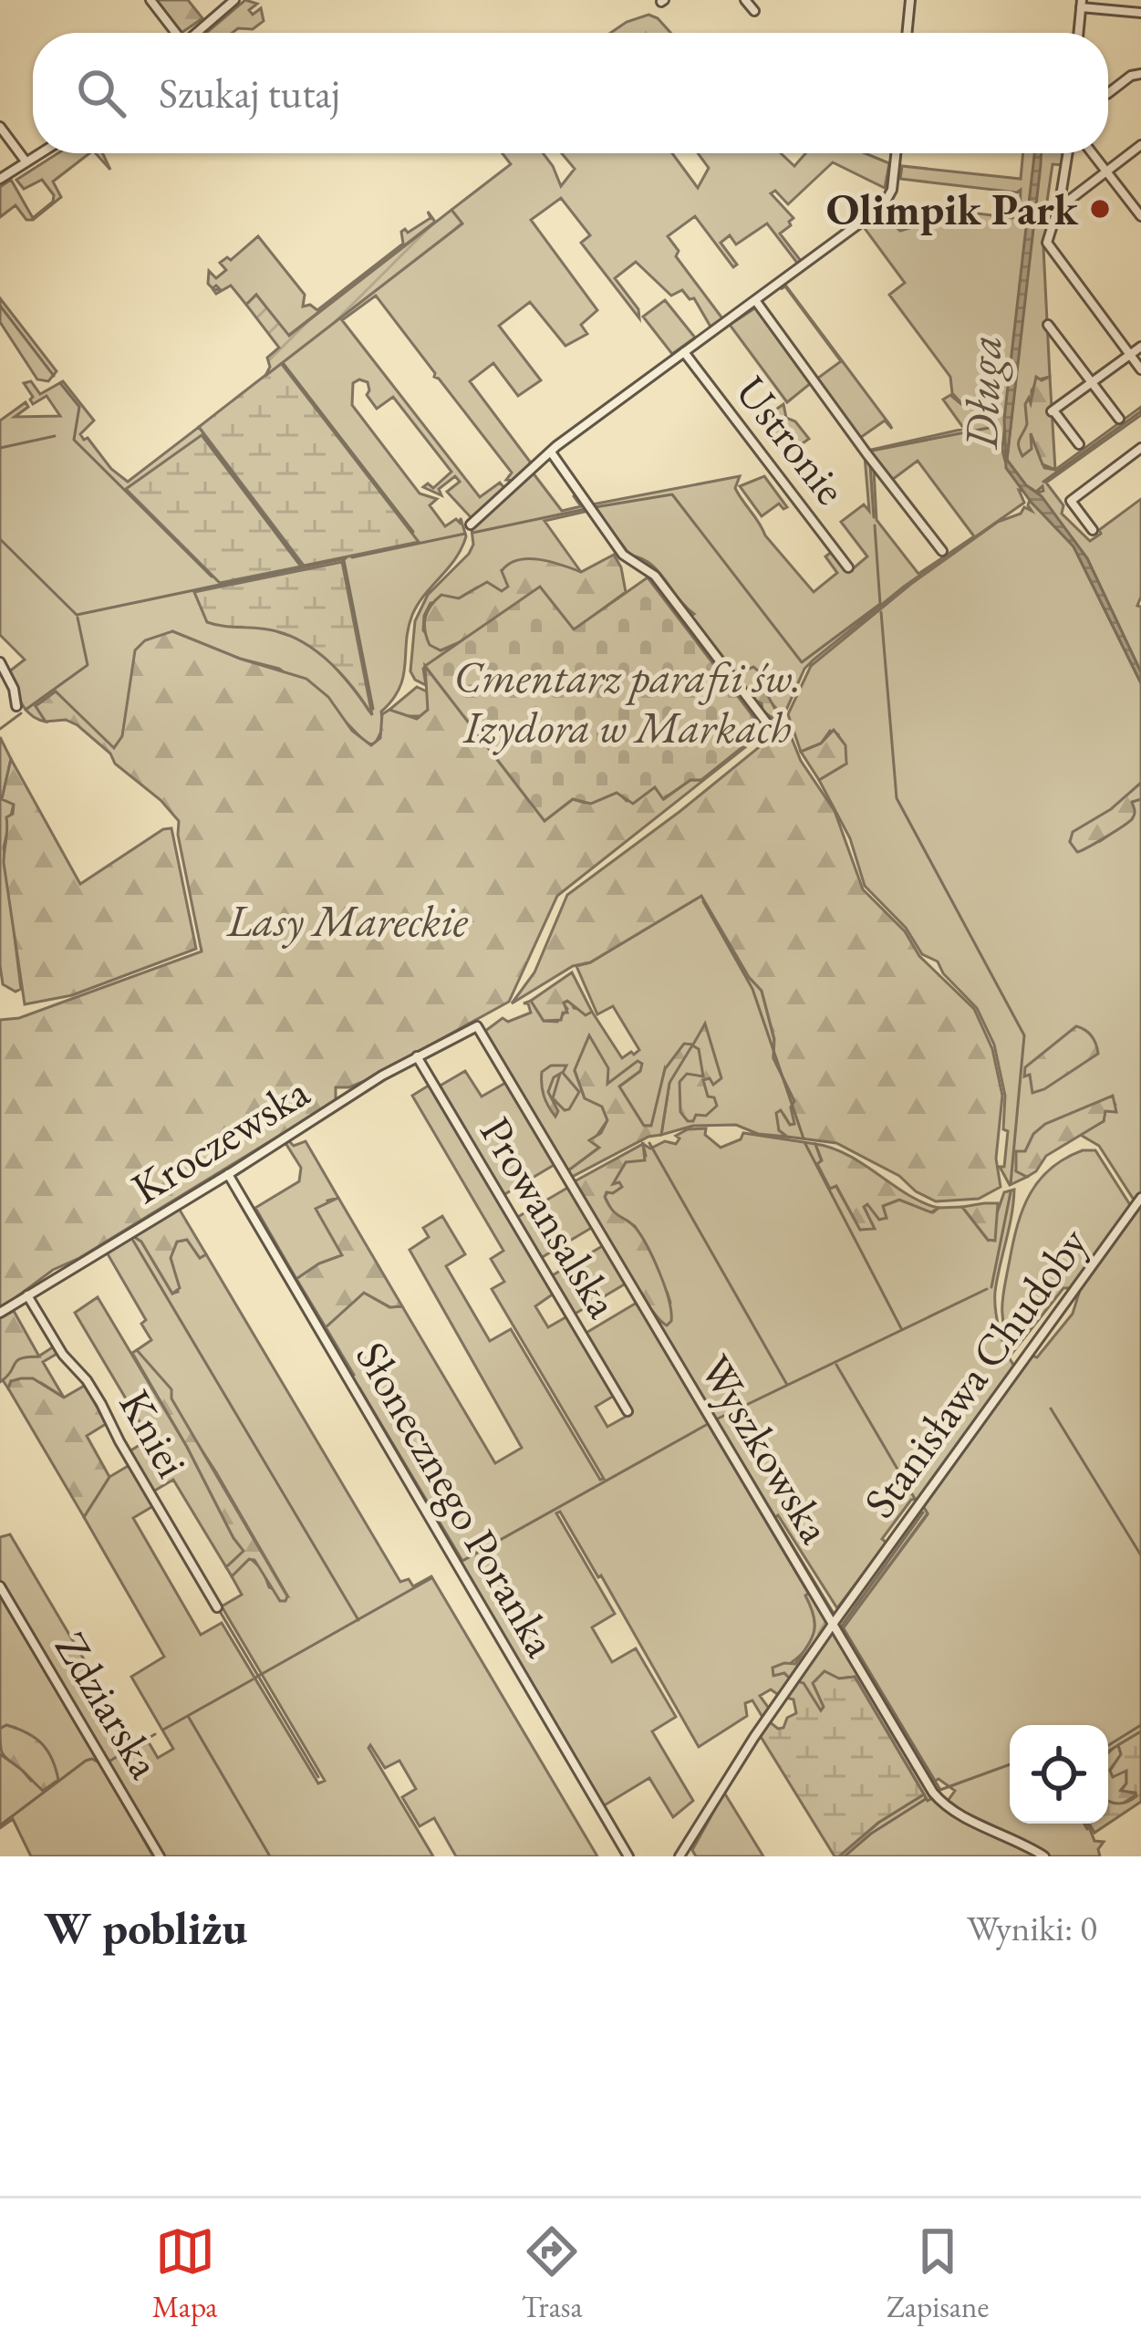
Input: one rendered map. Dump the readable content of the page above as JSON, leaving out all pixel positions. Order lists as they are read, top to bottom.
{
  "streets": {
    "street": [
      "Ustronie",
      "Kroczewska",
      "Prowansalska",
      "Stanisława Chudoby",
      "Kniei",
      "Wyszkowska",
      "Słonecznego Poranka",
      "Zdziarska"
    ]
  },
  "crossings": [
    ["Kroczewska", "Prowansalska"],
    ["Kroczewska", "Kniei"],
    ["Kroczewska", "Wyszkowska"],
    ["Kroczewska", "Słonecznego Poranka"],
    ["Stanisława Chudoby", "Wyszkowska"]
  ],
  "water": ["Długa"],
  "parks": ["Cmentarz parafii św. Izydora w Markach", "Lasy Mareckie"],
  "places": ["Olimpik Park"],
  "page": {
    "search": "Szukaj tutaj",
    "heading": ["W pobliżu", "Wyniki: 0"],
    "nav": ["Mapa", "Trasa", "Zapisane"]
  }
}
